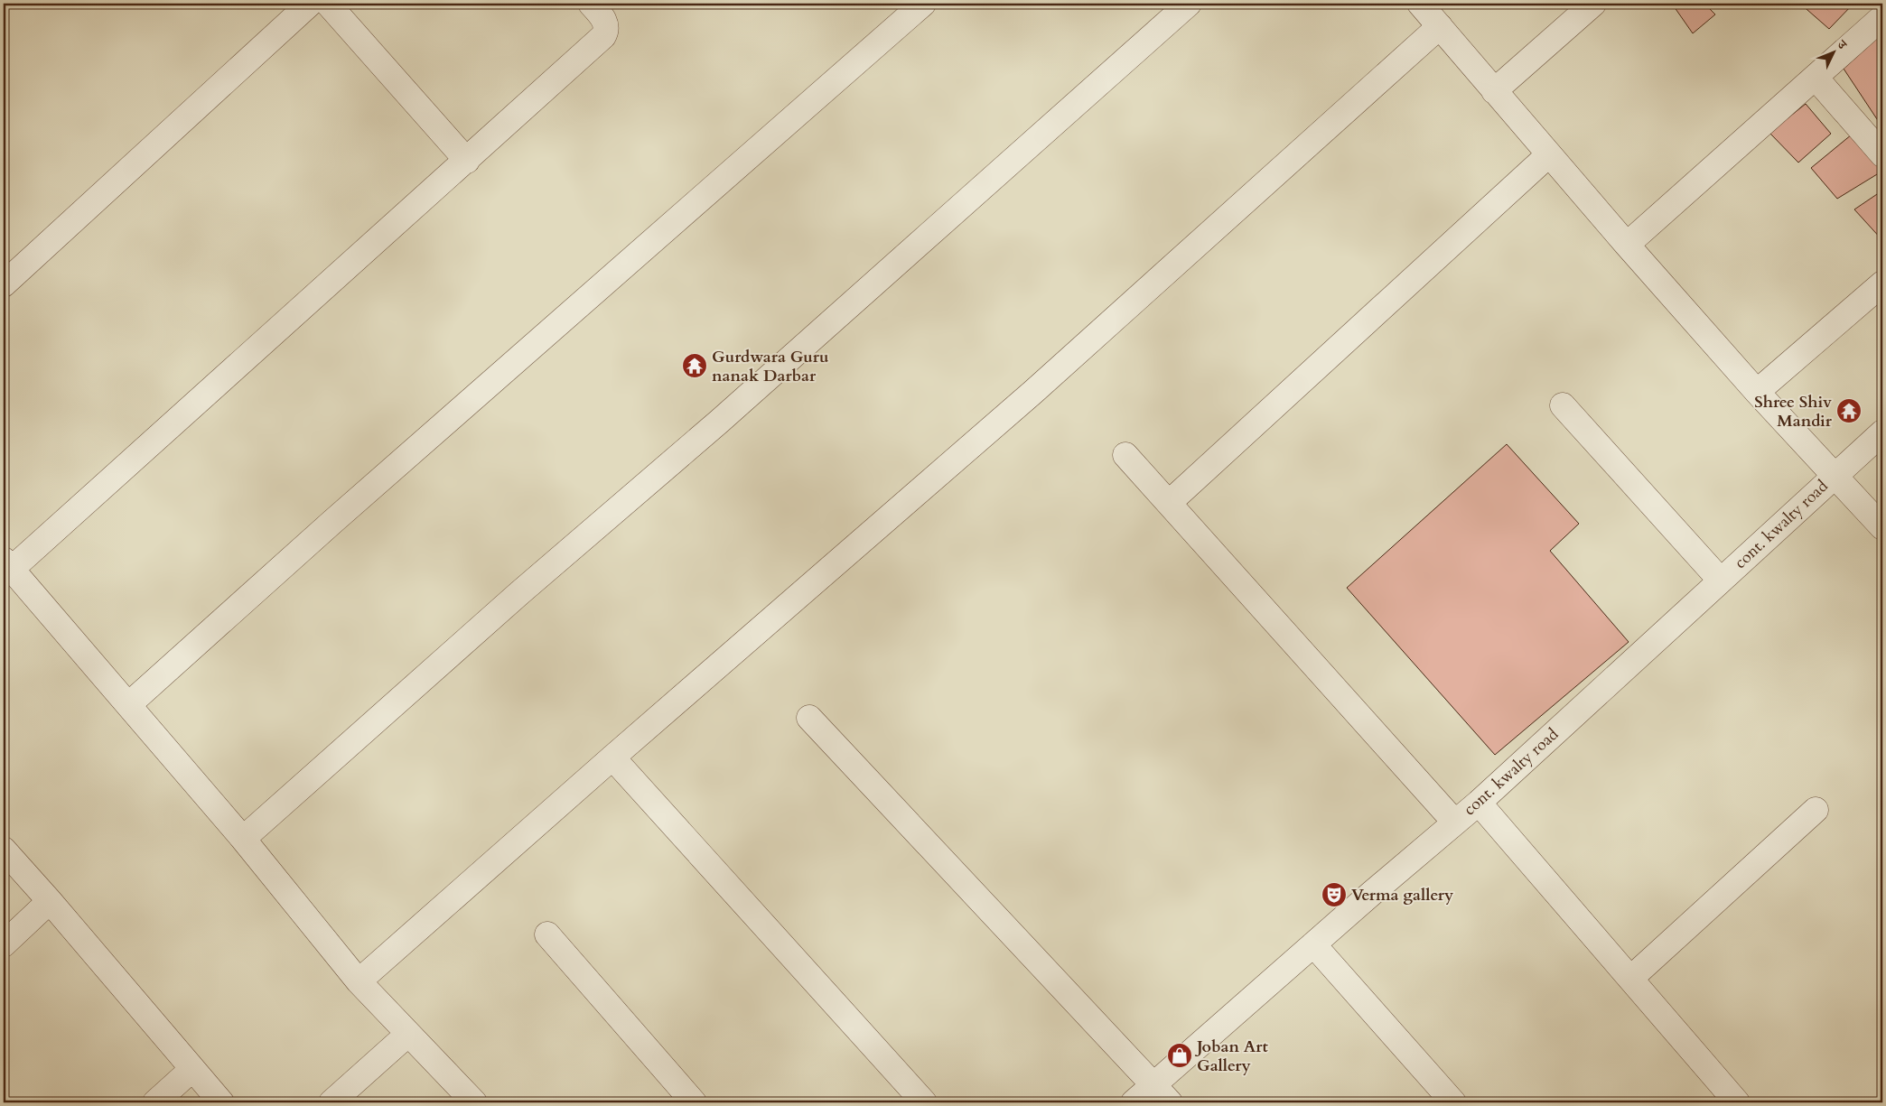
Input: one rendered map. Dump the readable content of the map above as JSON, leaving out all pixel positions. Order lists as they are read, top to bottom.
{
  "streets": {
    "street": ["cont. kwalty road"]
  },
  "places": {
    "temple": ["Gurdwara Guru nanak Darbar", "Shree Shiv Mandir"],
    "theatre": ["Verma gallery"],
    "shop": ["Joban Art Gallery"]
  },
  "north": "top right"
}
